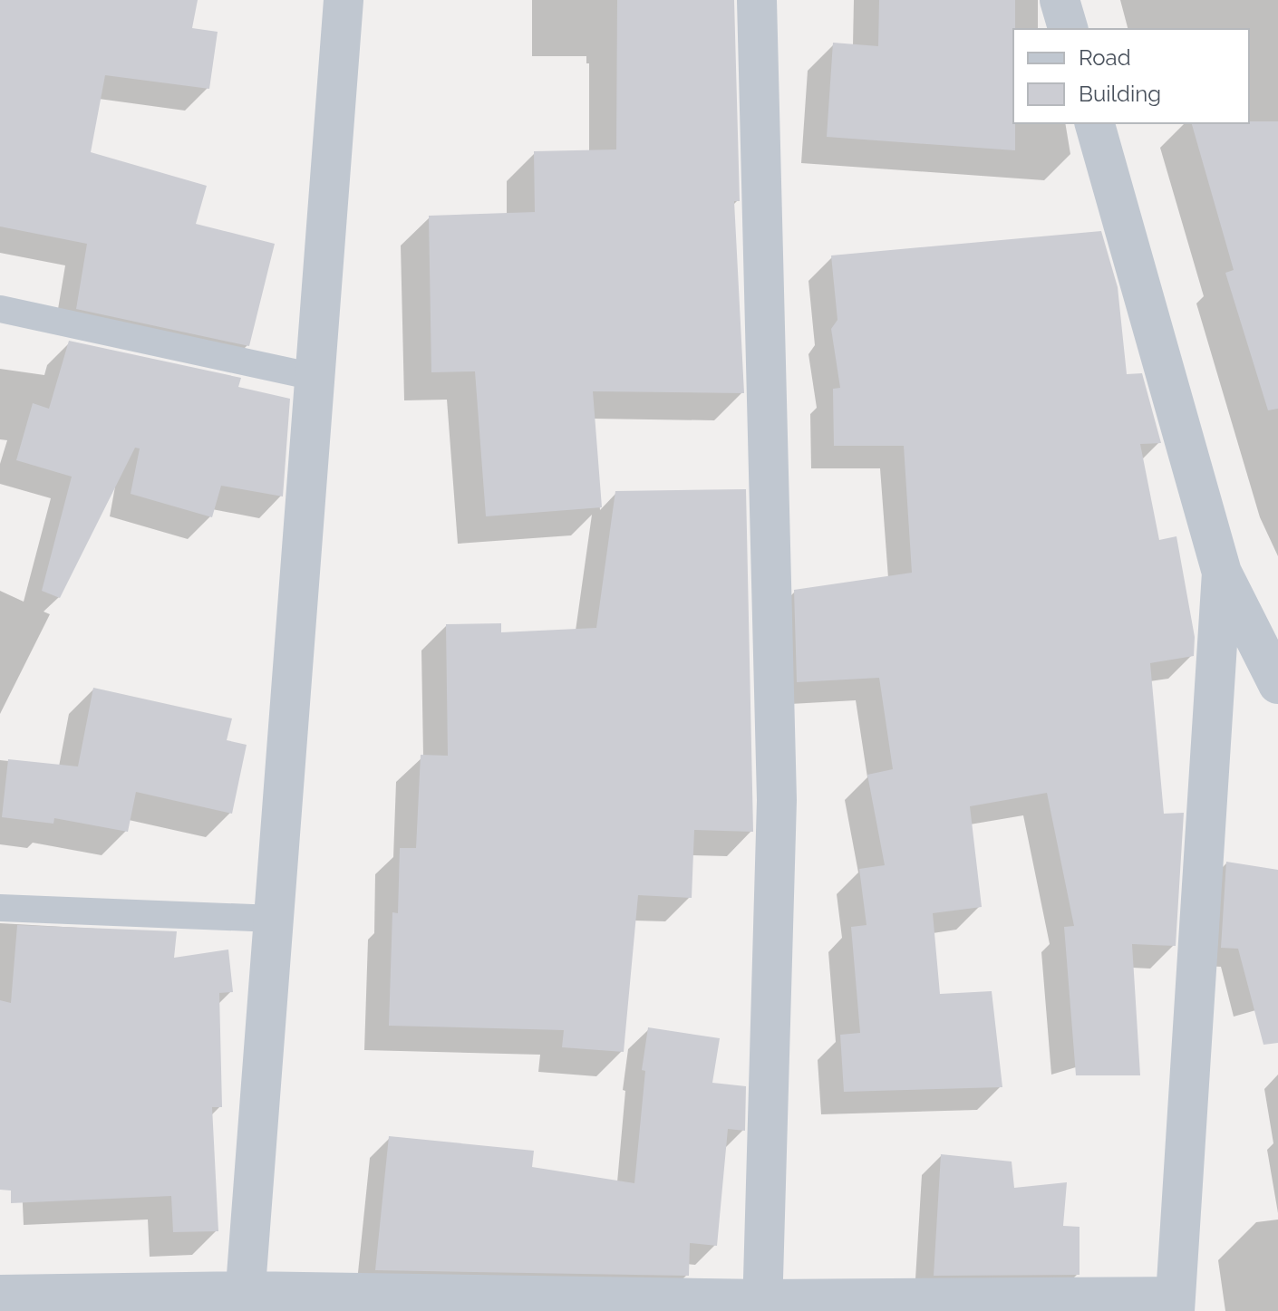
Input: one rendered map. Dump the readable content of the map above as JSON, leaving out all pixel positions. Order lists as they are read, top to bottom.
{
  "legend": ["Road", "Building"]
}
